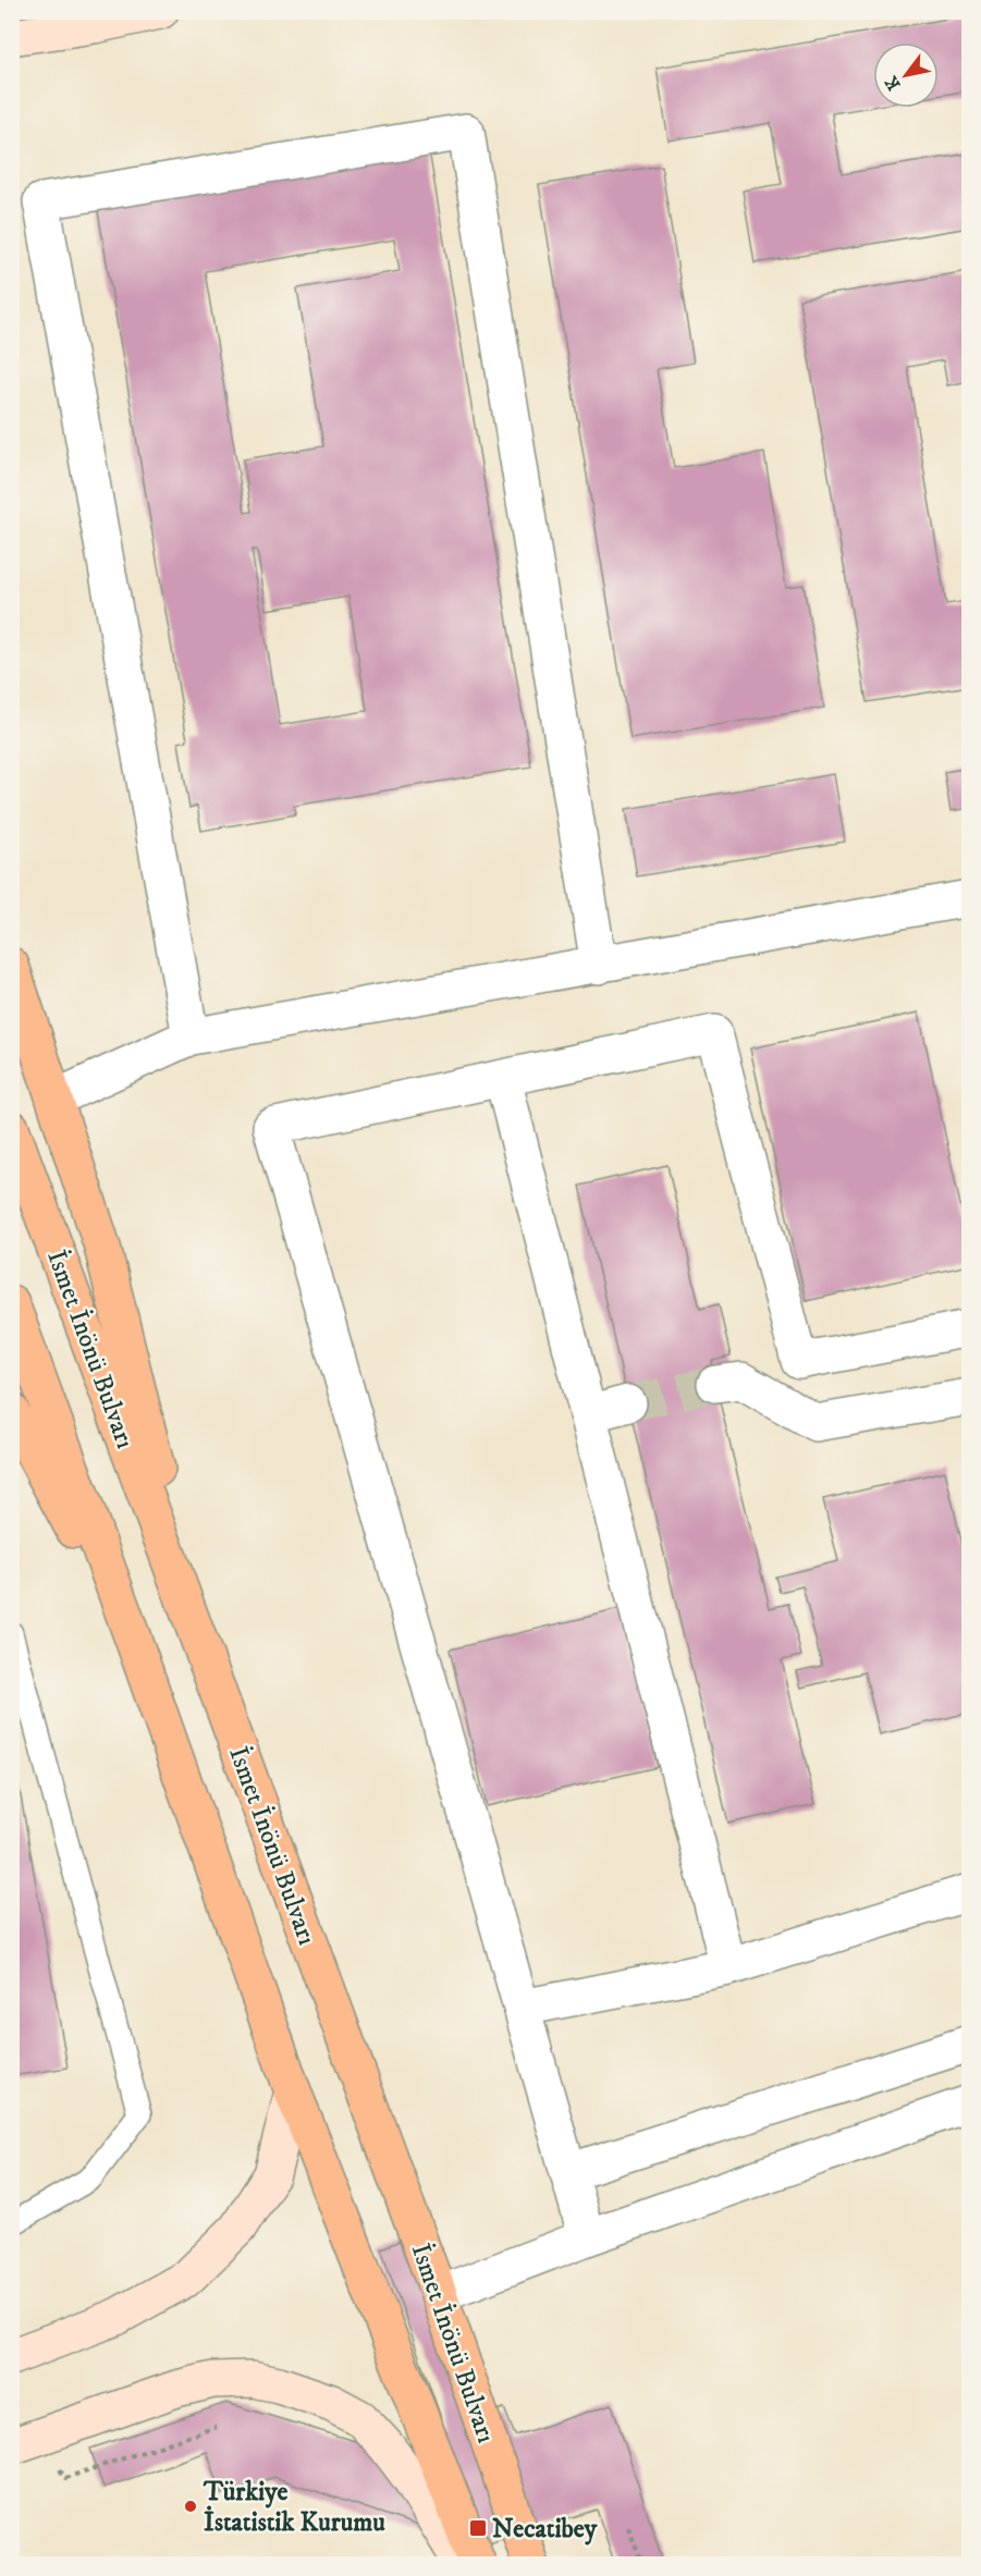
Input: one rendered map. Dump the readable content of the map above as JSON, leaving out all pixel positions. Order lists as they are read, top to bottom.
{
  "streets": {
    "main road": ["İsmet İnönü Bulvarı"]
  },
  "places": {
    "other": ["Türkiye İstatistik Kurumu"],
    "transit": ["Necatibey"]
  },
  "north": "bottom left"
}
